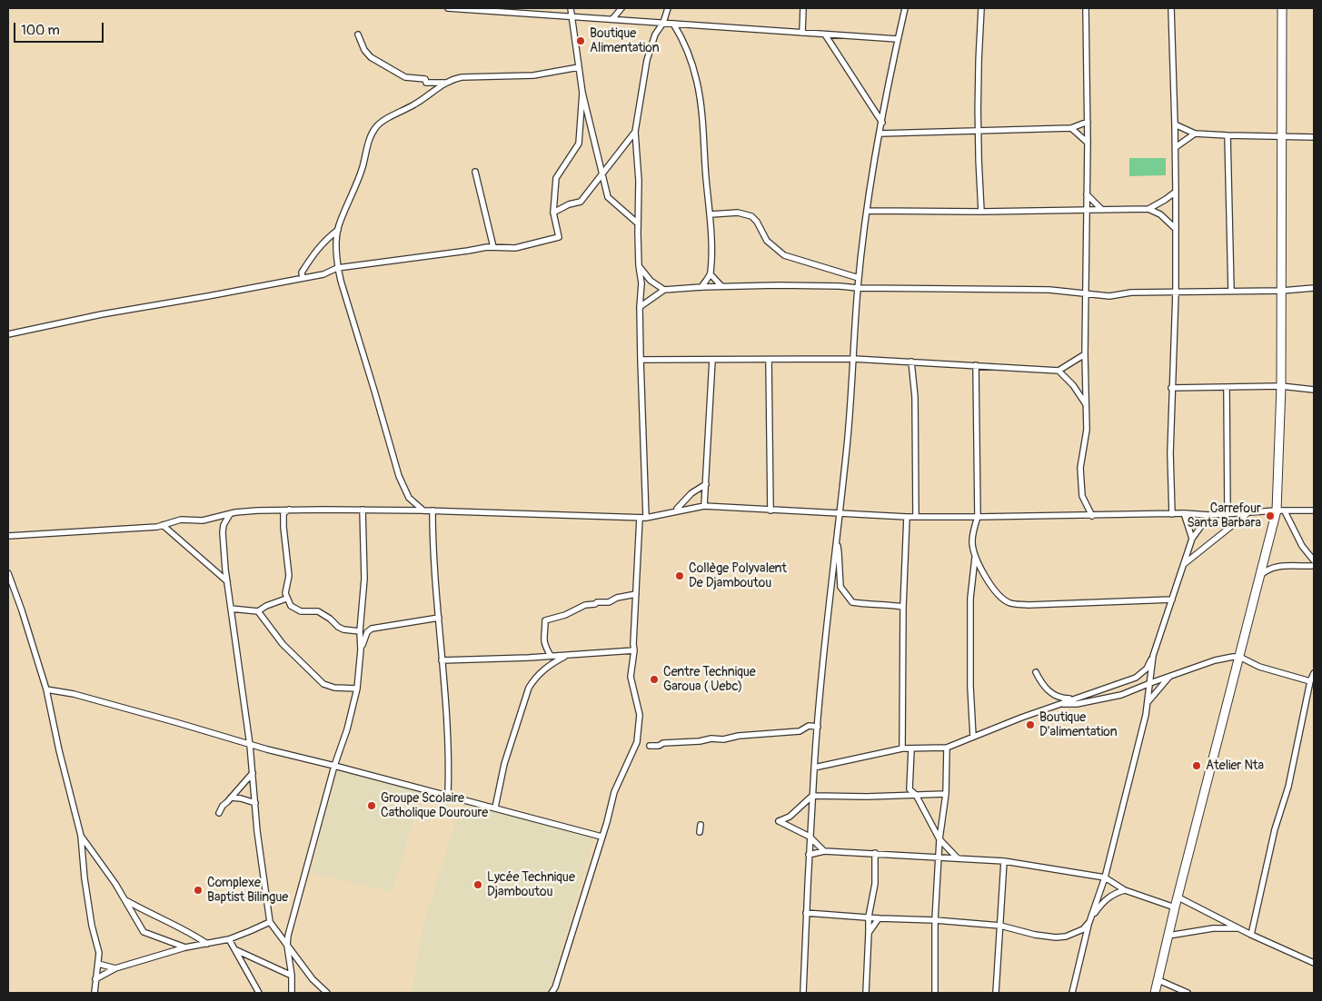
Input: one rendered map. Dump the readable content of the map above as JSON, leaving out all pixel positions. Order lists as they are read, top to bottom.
{
  "places": [
    "Boutique Alimentation",
    "Carrefour Santa Barbara",
    "Collège Polyvalent De Djamboutou",
    "Centre Technique Garoua ( Uebc)",
    "Boutique D'alimentation",
    "Atelier Nta",
    "Groupe Scolaire Catholique Douroure",
    "Lycée Technique Djamboutou",
    "Complexe Baptist Bilingue"
  ],
  "scale_bar": "100 m"
}
